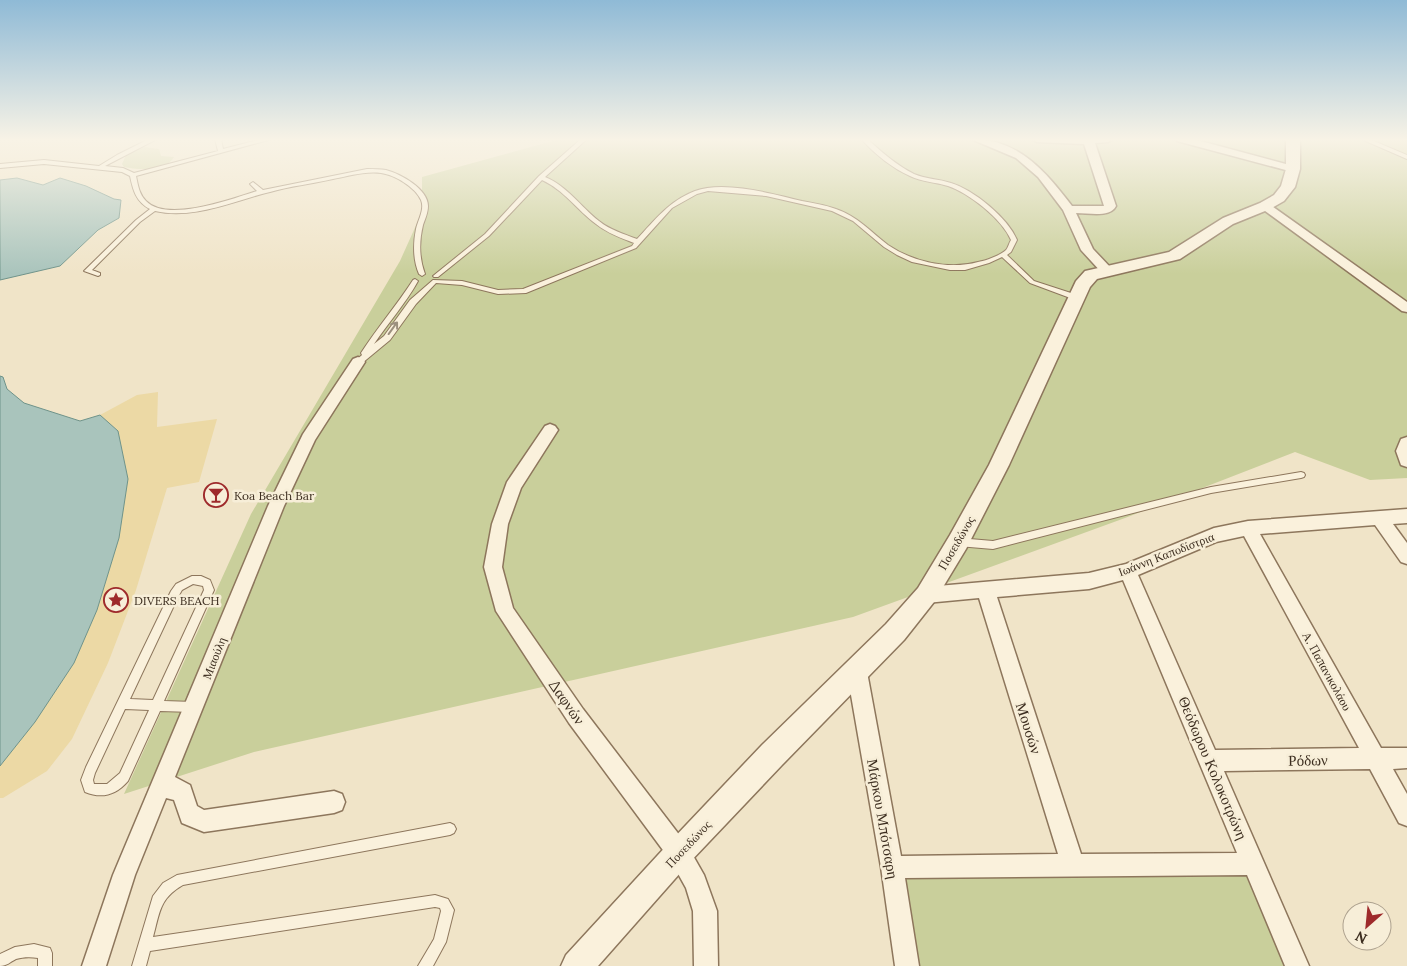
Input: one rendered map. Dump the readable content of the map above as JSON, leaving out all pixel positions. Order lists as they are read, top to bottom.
{
  "streets": {
    "street": [
      "Ποσειδώνος",
      "Ιωάννη Καποδίστρια",
      "Μιαούλη",
      "Α. Παπανικολάου",
      "Δαφνών",
      "Μουσών",
      "Ρόδων",
      "Θεόδωρου Κολοκοτρώνη",
      "Μάρκου Μπότσαρη"
    ]
  },
  "crossings": [
    ["Ποσειδώνος", "Ιωάννη Καποδίστρια"],
    ["Ποσειδώνος", "Δαφνών"],
    ["Ποσειδώνος", "Μάρκου Μπότσαρη"],
    ["Ιωάννη Καποδίστρια", "Α. Παπανικολάου"],
    ["Ιωάννη Καποδίστρια", "Μουσών"],
    ["Ιωάννη Καποδίστρια", "Θεόδωρου Κολοκοτρώνη"],
    ["Α. Παπανικολάου", "Ρόδων"],
    ["Ρόδων", "Θεόδωρου Κολοκοτρώνη"]
  ],
  "places": {
    "bar": ["Koa Beach Bar"],
    "place": ["DIVERS BEACH"]
  },
  "north": "bottom left"
}
